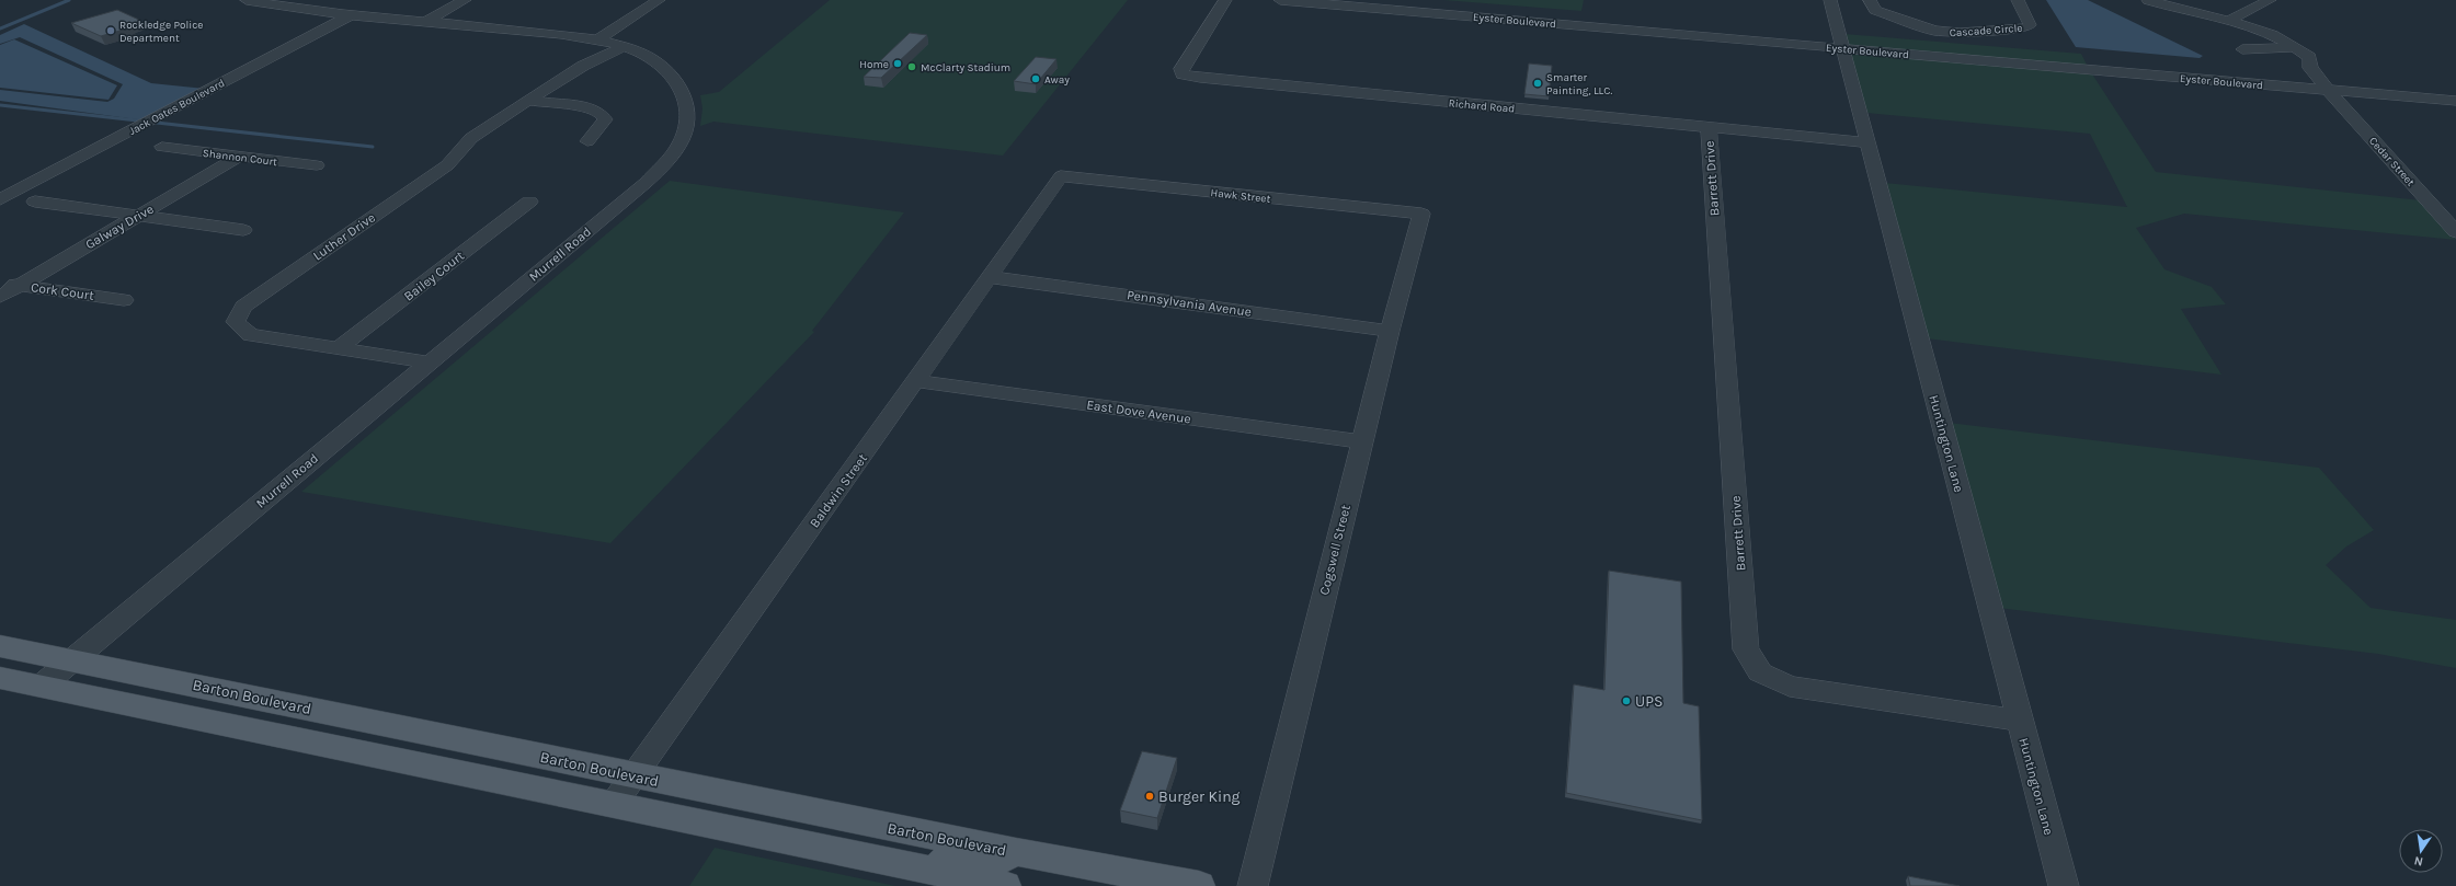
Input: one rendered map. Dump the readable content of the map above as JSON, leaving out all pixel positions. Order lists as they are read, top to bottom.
{
  "streets": {
    "main road": ["Barton Boulevard"],
    "street": [
      "Eyster Boulevard",
      "Cascade Circle",
      "Richard Road",
      "Jack Oates Boulevard",
      "Shannon Court",
      "Cedar Street",
      "Barrett Drive",
      "Hawk Street",
      "Galway Drive",
      "Luther Drive",
      "Murrell Road",
      "Bailey Court",
      "Cork Court",
      "Pennsylvania Avenue",
      "East Dove Avenue",
      "Huntington Lane",
      "Baldwin Street",
      "Cogswell Street"
    ]
  },
  "crossings": [
    ["Eyster Boulevard", "Cedar Street"],
    ["Eyster Boulevard", "Huntington Lane"],
    ["Richard Road", "Barrett Drive"],
    ["Richard Road", "Huntington Lane"],
    ["Jack Oates Boulevard", "Murrell Road"],
    ["Shannon Court", "Galway Drive"],
    ["Barrett Drive", "Huntington Lane"],
    ["Hawk Street", "Baldwin Street"],
    ["Hawk Street", "Cogswell Street"],
    ["Galway Drive", "Cork Court"],
    ["Luther Drive", "Murrell Road"],
    ["Luther Drive", "Bailey Court"],
    ["Murrell Road", "Barton Boulevard"],
    ["Pennsylvania Avenue", "Baldwin Street"],
    ["Pennsylvania Avenue", "Cogswell Street"],
    ["East Dove Avenue", "Baldwin Street"],
    ["East Dove Avenue", "Cogswell Street"],
    ["Baldwin Street", "Barton Boulevard"]
  ],
  "places": [
    "Rockledge Police Department",
    "Home",
    "McClarty Stadium",
    "Away",
    "Smarter Painting, LLC.",
    "UPS",
    "Burger King"
  ],
  "north": "bottom"
}
